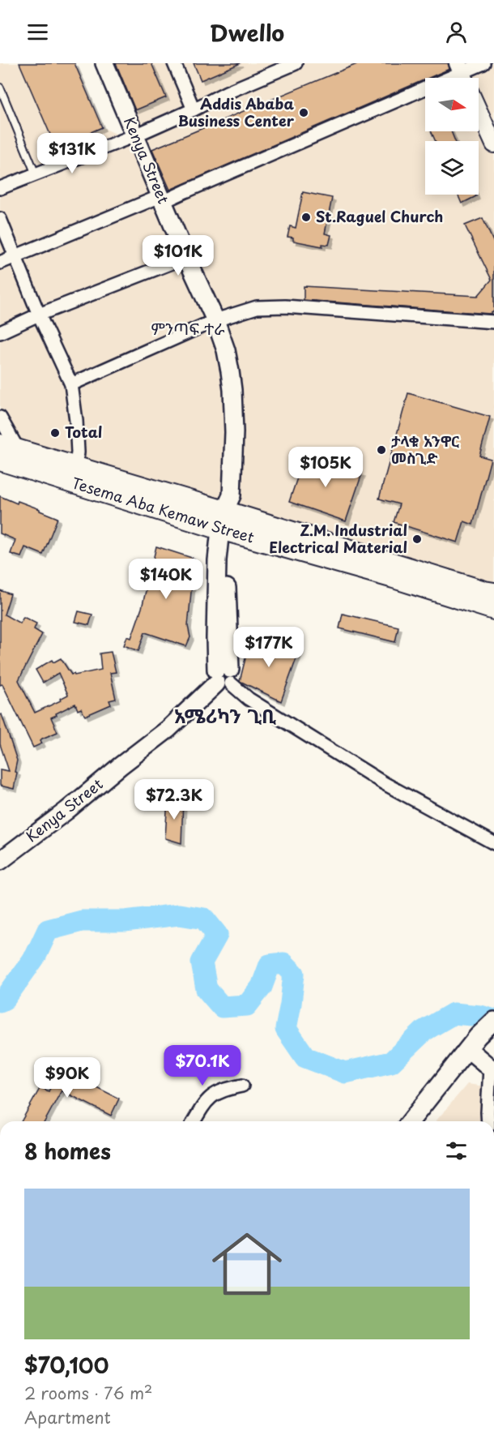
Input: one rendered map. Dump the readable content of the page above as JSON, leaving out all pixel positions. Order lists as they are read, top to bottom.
{
  "streets": {
    "main road": ["Kenya Street", "Tesema Aba Kemaw Street"]
  },
  "crossings": [
    ["Kenya Street", "Tesema Aba Kemaw Street"]
  ],
  "districts": ["ምንጣፍ ተራ", "አሜሪካን ጊቢ"],
  "places": [
    "Addis Ababa Business Center",
    "St.Raguel Church",
    "Total",
    "ታላቁ አንዋር መስጊድ",
    "Z.M. Industrial Electrical Material"
  ],
  "north": "right",
  "page": {
    "header": "Dwello",
    "price": [
      "$131K",
      "$101K",
      "$105K",
      "$140K",
      "$177K",
      "$72.3K",
      "$70.1K",
      "$90K"
    ],
    "heading": "8 homes",
    "list": [
      {
        "name": "$70,100",
        "note": "2 rooms · 76 m² · Apartment"
      }
    ]
  }
}
